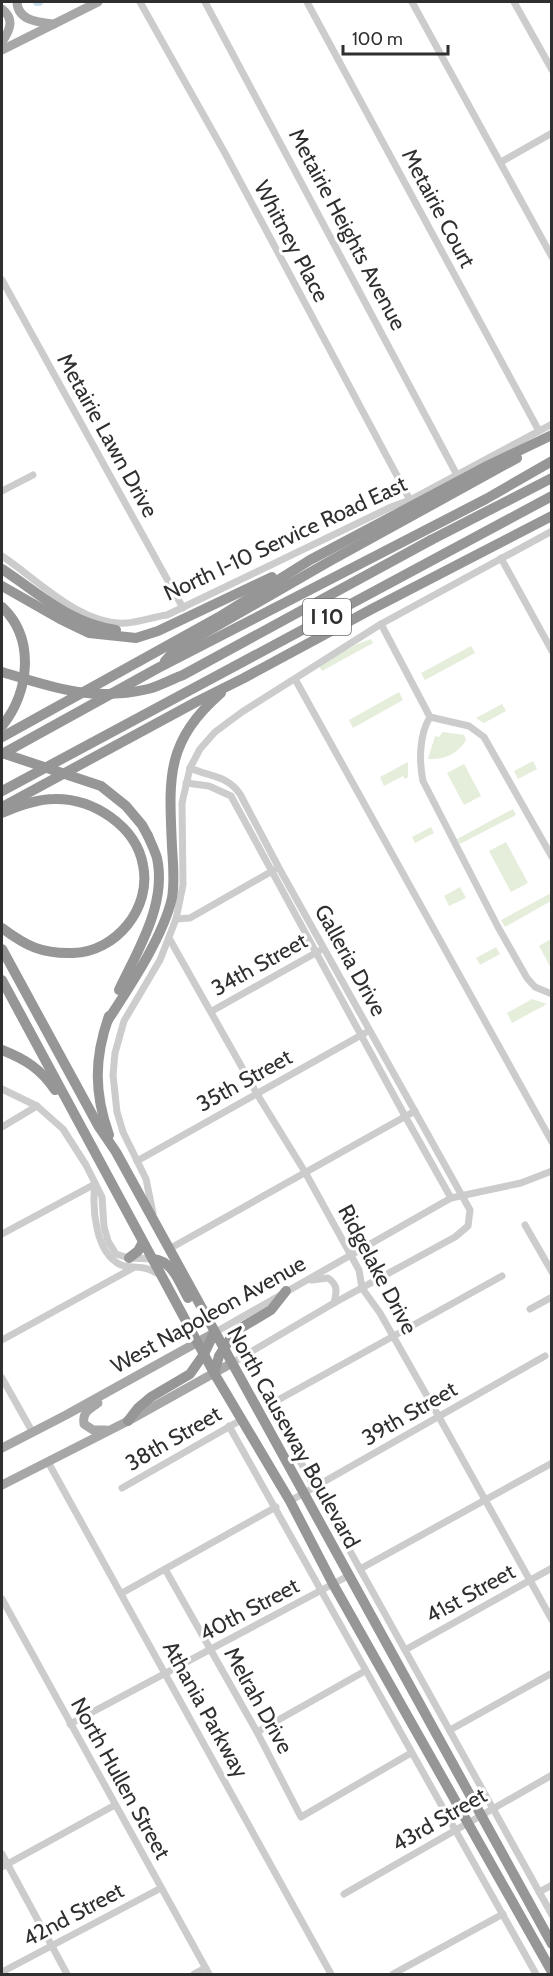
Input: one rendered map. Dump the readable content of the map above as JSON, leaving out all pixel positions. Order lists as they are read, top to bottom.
{
  "streets": {
    "highway": ["I 10", "North Causeway Boulevard"],
    "main road": ["West Napoleon Avenue"],
    "street": [
      "Metairie Court",
      "Metairie Heights Avenue",
      "Whitney Place",
      "Metairie Lawn Drive",
      "North I-10 Service Road East",
      "Galleria Drive",
      "34th Street",
      "35th Street",
      "Ridgelake Drive",
      "39th Street",
      "38th Street",
      "41st Street",
      "40th Street",
      "Melrah Drive",
      "Athania Parkway",
      "North Hullen Street",
      "43rd Street",
      "42nd Street"
    ]
  },
  "crossings": [
    ["Metairie Court", "North I-10 Service Road East"],
    ["Metairie Heights Avenue", "North I-10 Service Road East"],
    ["Whitney Place", "North I-10 Service Road East"],
    ["Metairie Lawn Drive", "North I-10 Service Road East"],
    ["Galleria Drive", "34th Street"],
    ["Galleria Drive", "35th Street"],
    ["Galleria Drive", "West Napoleon Avenue"],
    ["34th Street", "Ridgelake Drive"],
    ["35th Street", "Ridgelake Drive"],
    ["Ridgelake Drive", "West Napoleon Avenue"],
    ["Ridgelake Drive", "39th Street"],
    ["Ridgelake Drive", "North Causeway Boulevard"],
    ["Ridgelake Drive", "41st Street"],
    ["West Napoleon Avenue", "North Causeway Boulevard"],
    ["39th Street", "North Causeway Boulevard"],
    ["North Causeway Boulevard", "38th Street"],
    ["North Causeway Boulevard", "41st Street"],
    ["North Causeway Boulevard", "40th Street"],
    ["North Causeway Boulevard", "43rd Street"],
    ["40th Street", "Melrah Drive"],
    ["40th Street", "Athania Parkway"],
    ["40th Street", "North Hullen Street"],
    ["North Hullen Street", "42nd Street"]
  ],
  "scale_bar": "100 m"
}
